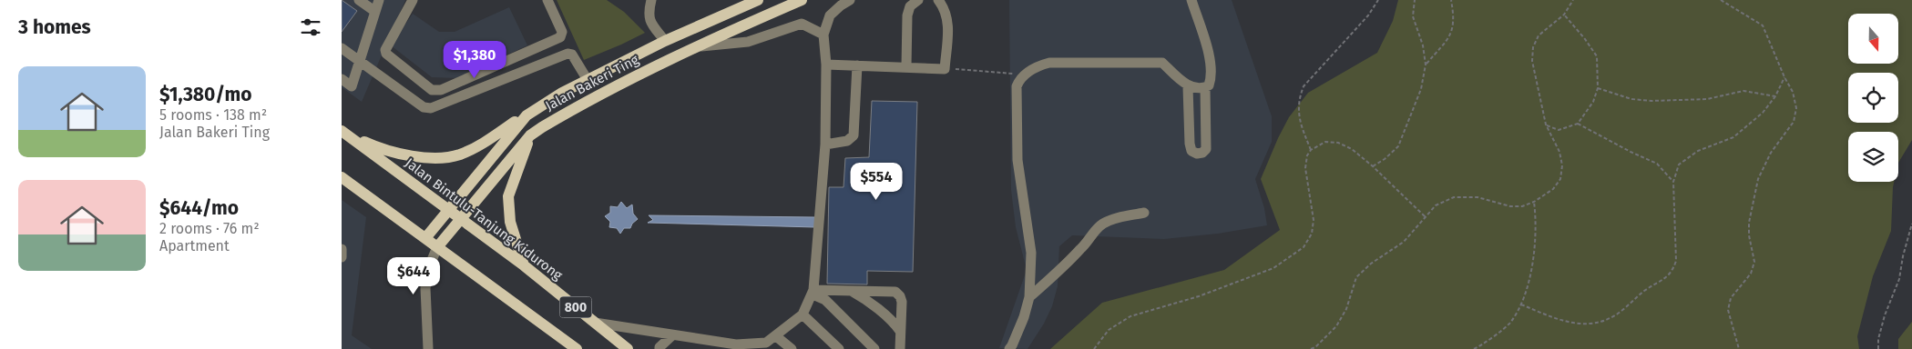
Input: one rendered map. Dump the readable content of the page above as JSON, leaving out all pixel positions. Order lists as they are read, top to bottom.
{
  "streets": {
    "main road": ["Jalan Bakeri Ting", "Jalan Bintulu-Tanjung Kidurong", "800"]
  },
  "crossings": [
    ["Jalan Bakeri Ting", "Jalan Bintulu-Tanjung Kidurong"],
    ["Jalan Bakeri Ting", "800"]
  ],
  "north": "bottom",
  "page": {
    "heading": "3 homes",
    "price": ["$1,380", "$554", "$644"],
    "list": [
      {
        "name": "$1,380/mo",
        "note": "5 rooms · 138 m² · Jalan Bakeri Ting"
      },
      {
        "name": "$644/mo",
        "note": "2 rooms · 76 m² · Apartment"
      }
    ]
  }
}
